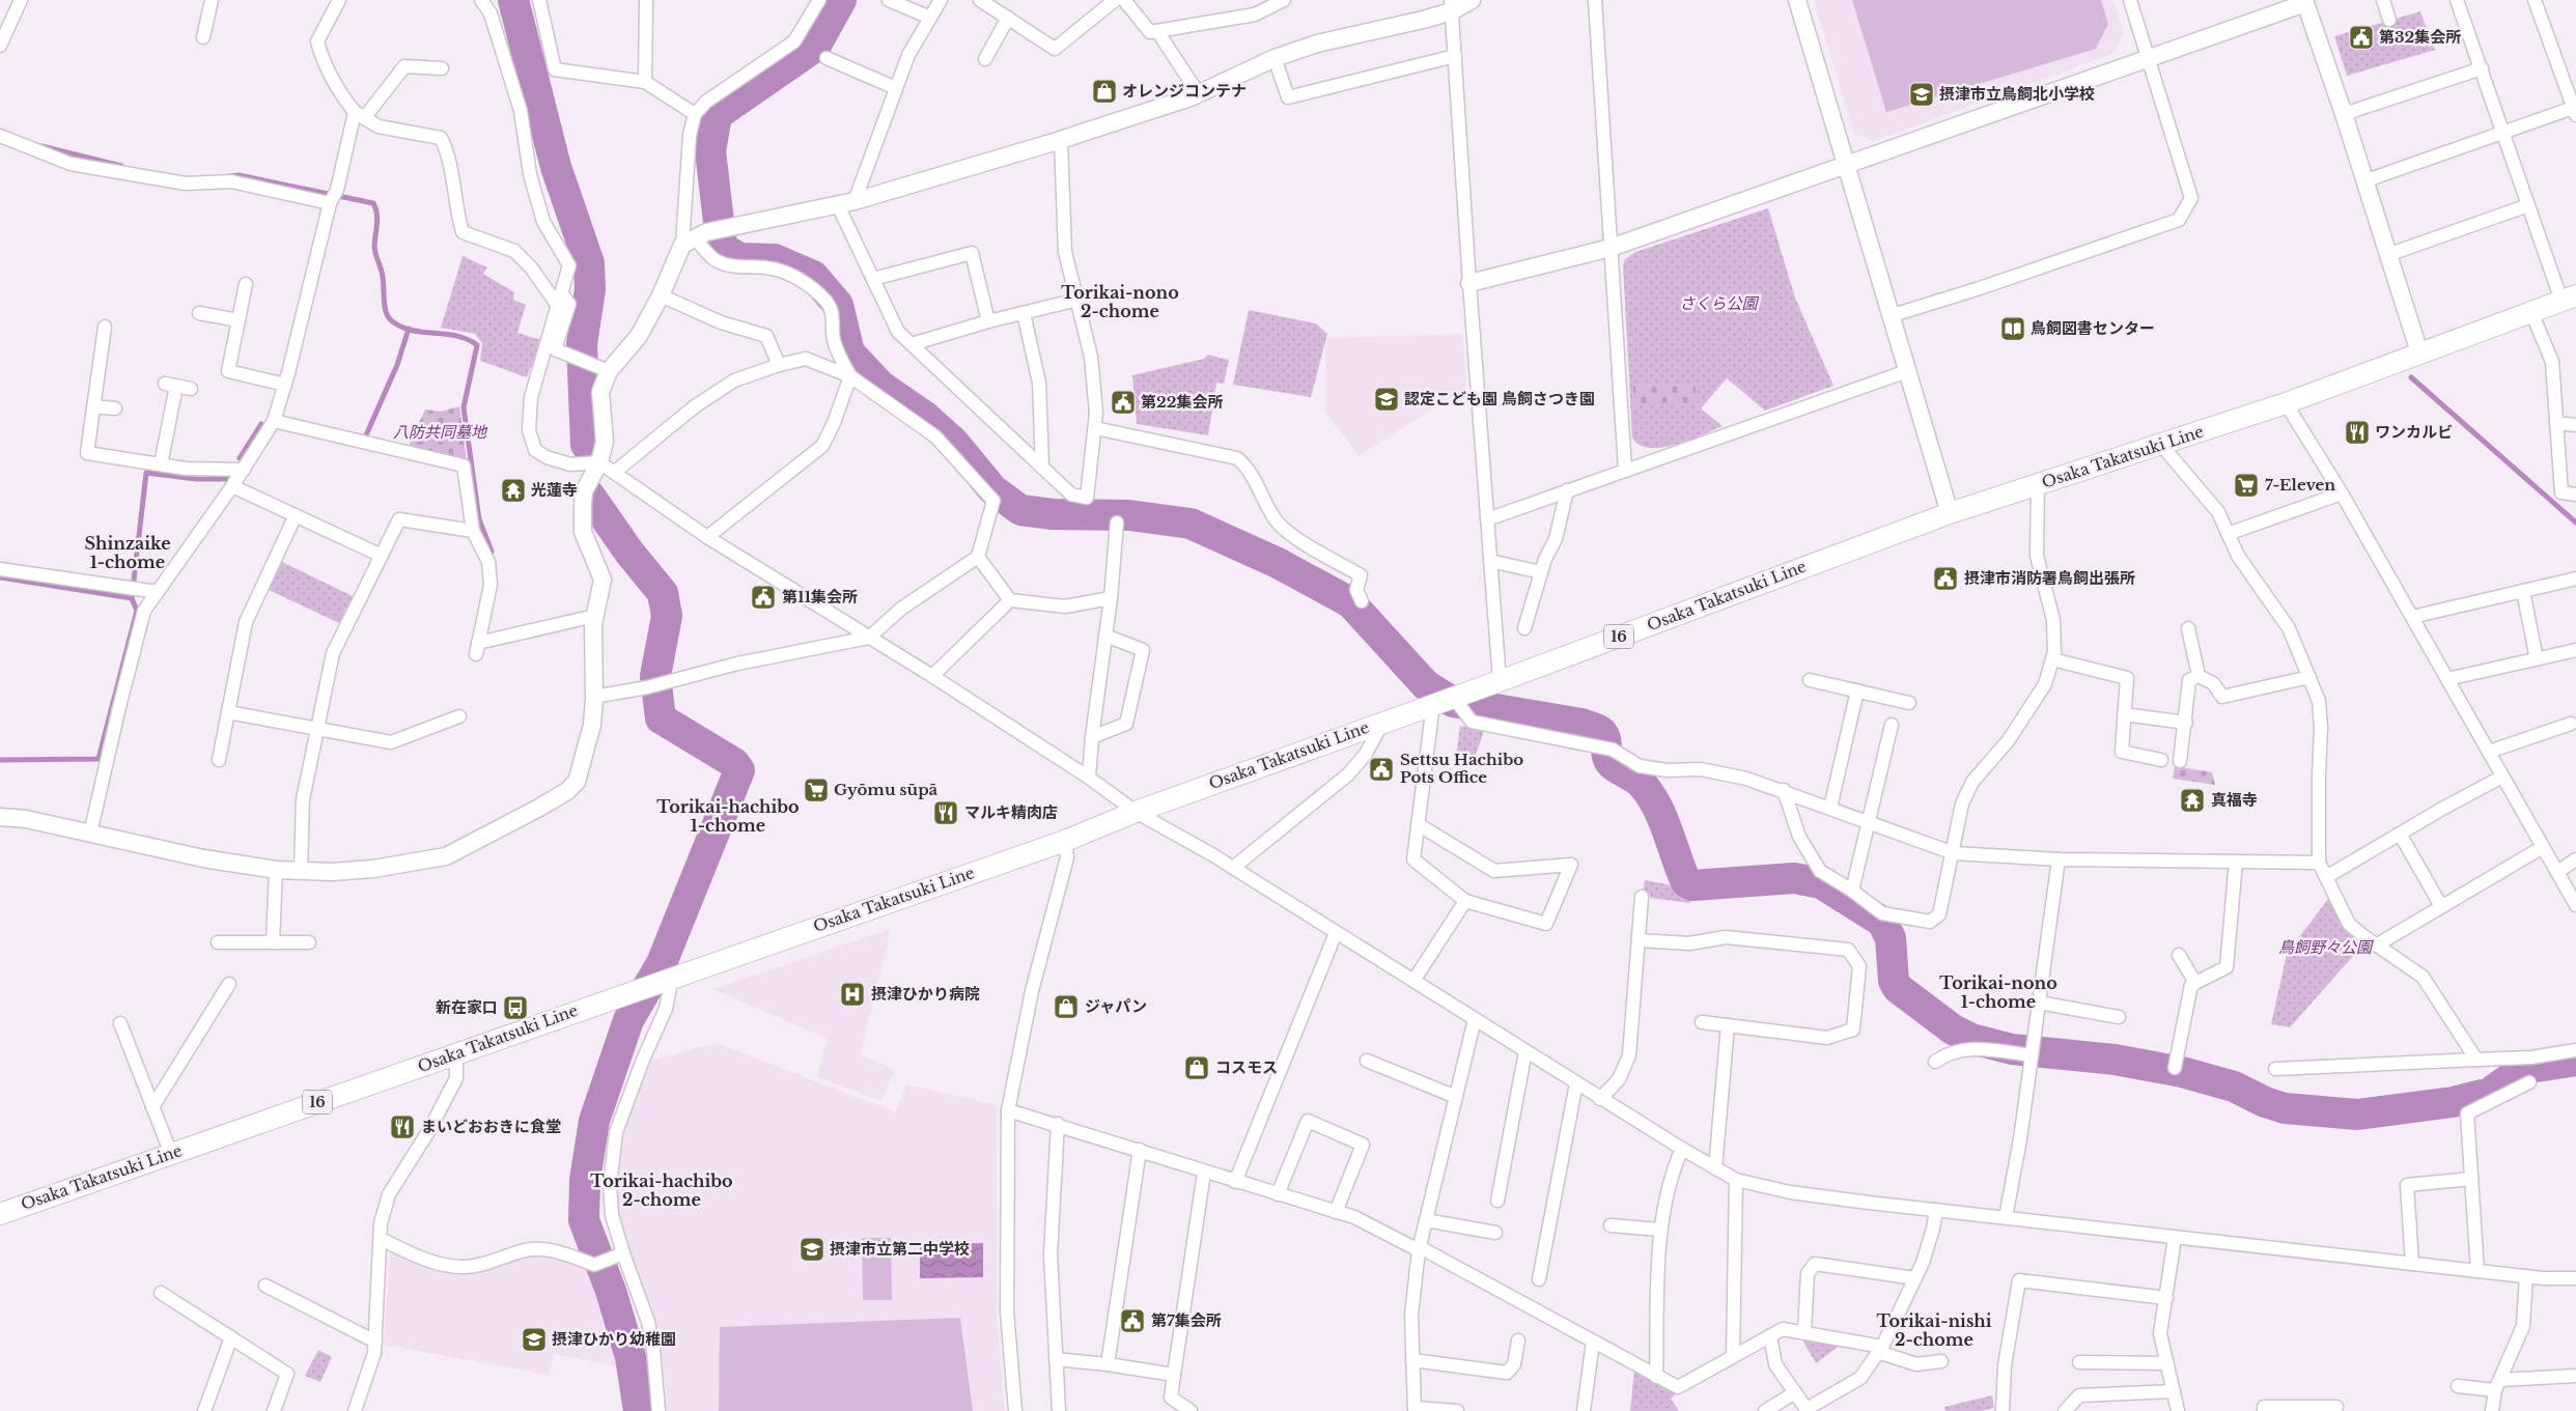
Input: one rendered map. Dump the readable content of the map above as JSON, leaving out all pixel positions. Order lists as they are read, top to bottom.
{
  "streets": {
    "main road": ["Osaka Takatsuki Line", "16"]
  },
  "districts": [
    "Torikai-nono 2-chome",
    "Shinzaike 1-chome",
    "Torikai-hachibo 1-chome",
    "Torikai-nono 1-chome",
    "Torikai-hachibo 2-chome",
    "Torikai-nishi 2-chome"
  ],
  "parks": ["さくら公園", "八防共同墓地", "鳥飼野々公園"],
  "places": {
    "public building": [
      "第32集会所",
      "第22集会所",
      "摂津市消防署鳥飼出張所",
      "第11集会所",
      "Settsu Hachibo Pots Office",
      "第7集会所"
    ],
    "shop": ["オレンジコンテナ", "ジャパン", "コスモス"],
    "school or university": [
      "摂津市立鳥飼北小学校",
      "認定こども園 鳥飼さつき園",
      "摂津市立第二中学校",
      "摂津ひかり幼稚園"
    ],
    "library": ["鳥飼図書センター"],
    "restaurant": ["ワンカルビ", "マルキ精肉店", "まいどおおきに食堂"],
    "supermarket": ["7-Eleven", "Gyōmu sūpā"],
    "temple": ["光蓮寺", "真福寺"],
    "hospital": ["摂津ひかり病院"],
    "bus stop": ["新在家口"]
  }
}
